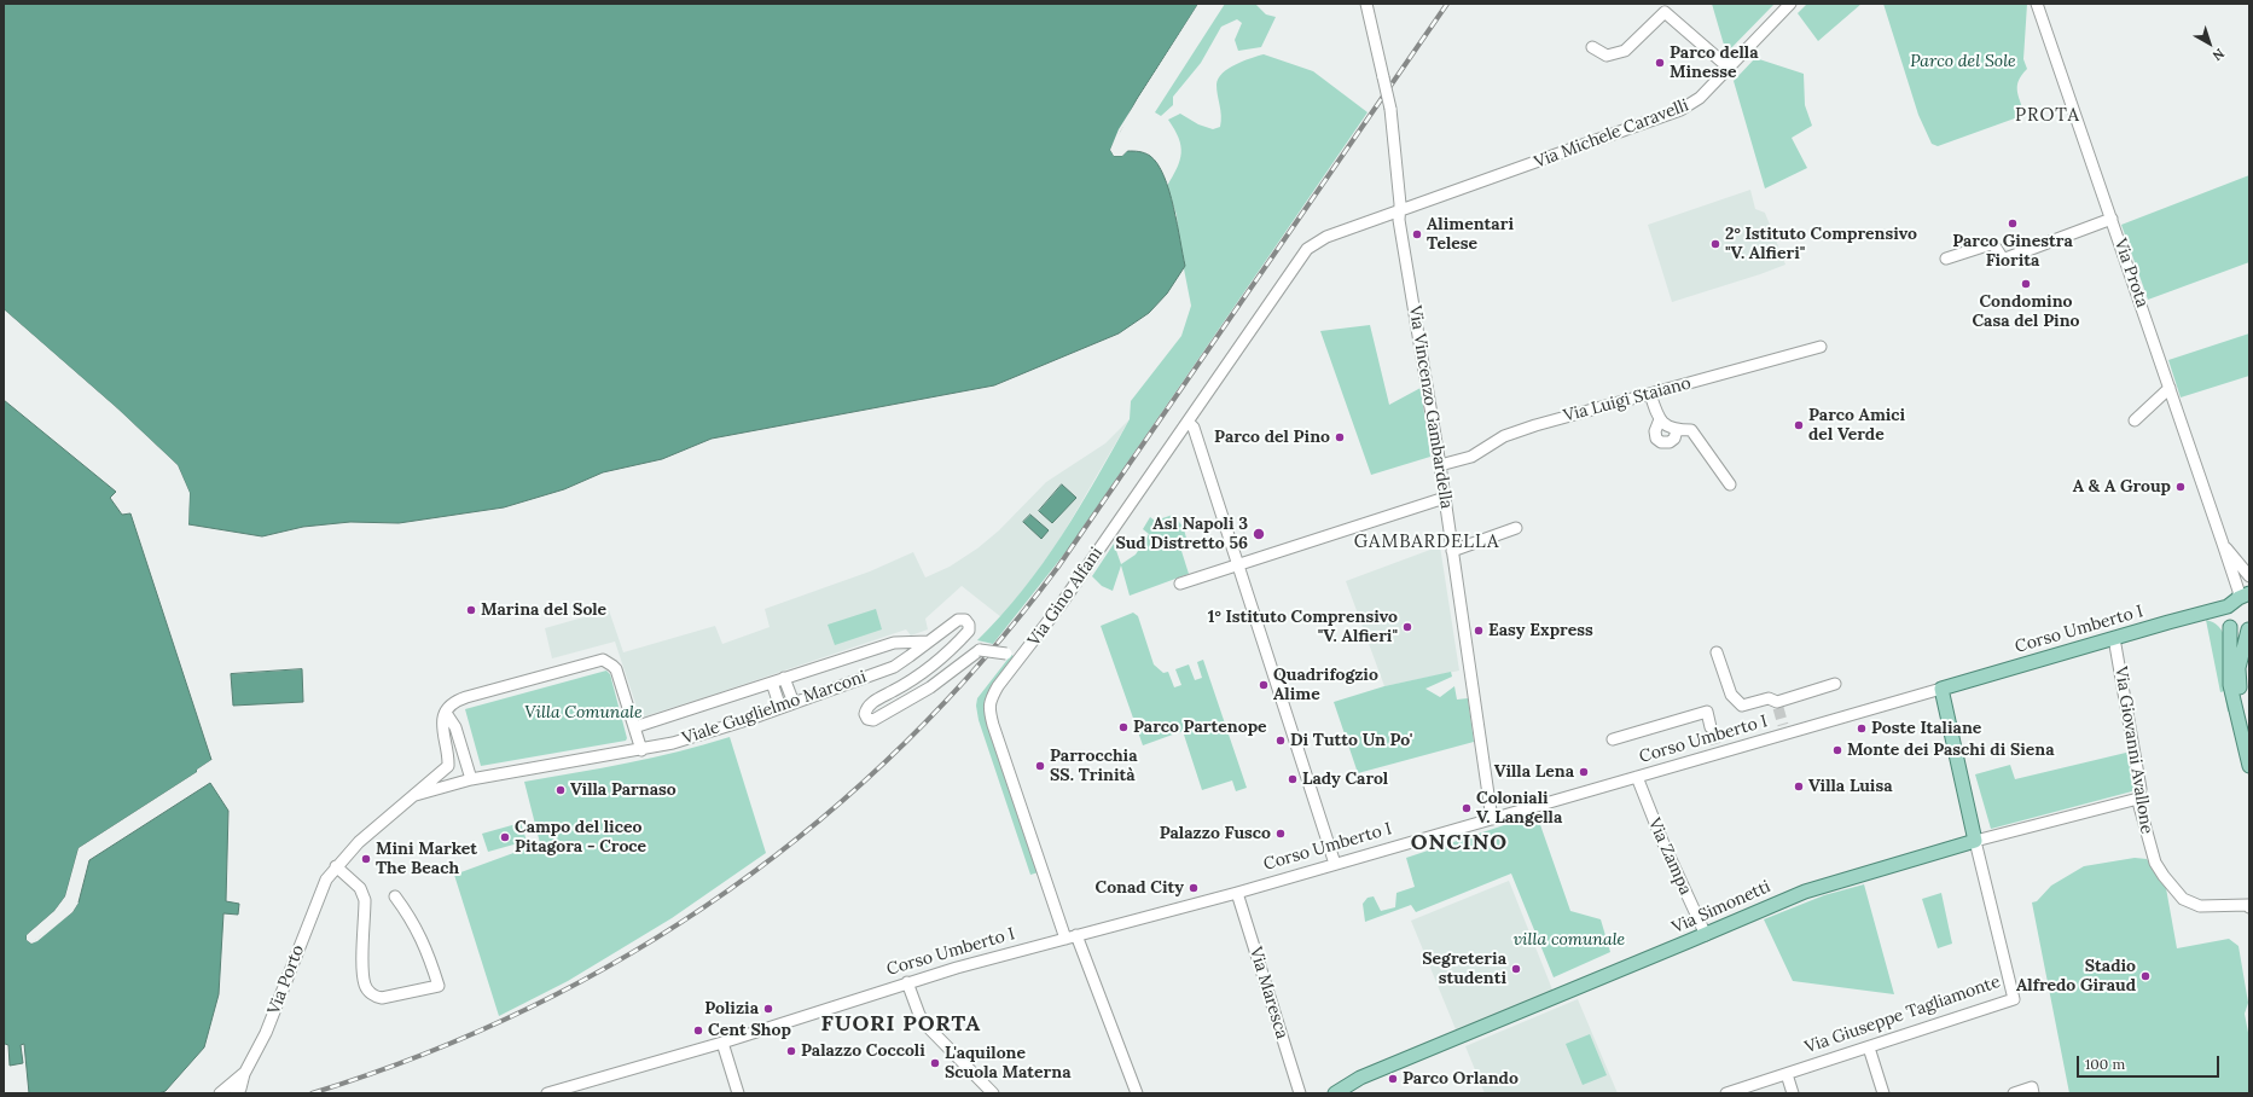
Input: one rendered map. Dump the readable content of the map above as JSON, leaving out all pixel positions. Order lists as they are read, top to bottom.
{
  "streets": {
    "main road": ["Corso Umberto I", "Via Simonetti", "Via Giuseppe Tagliamonte"],
    "street": [
      "Via Michele Caravelli",
      "Via Prota",
      "Via Luigi Staiano",
      "Via Vincenzo Gambardella",
      "Via Gino Alfani",
      "Viale Guglielmo Marconi",
      "Via Giovanni Avallone",
      "Via Zampa",
      "Via Porto",
      "Via Maresca"
    ]
  },
  "crossings": [
    ["Via Michele Caravelli", "Via Vincenzo Gambardella"],
    ["Via Michele Caravelli", "Via Gino Alfani"],
    ["Via Prota", "Corso Umberto I"],
    ["Via Luigi Staiano", "Via Vincenzo Gambardella"],
    ["Via Vincenzo Gambardella", "Via Gino Alfani"],
    ["Via Vincenzo Gambardella", "Corso Umberto I"],
    ["Via Gino Alfani", "Corso Umberto I"],
    ["Corso Umberto I", "Via Giovanni Avallone"],
    ["Corso Umberto I", "Via Zampa"],
    ["Corso Umberto I", "Via Maresca"],
    ["Corso Umberto I", "Via Giuseppe Tagliamonte"],
    ["Viale Guglielmo Marconi", "Via Porto"],
    ["Via Giovanni Avallone", "Via Simonetti"],
    ["Via Zampa", "Via Simonetti"],
    ["Via Simonetti", "Via Giuseppe Tagliamonte"]
  ],
  "districts": [
    "PROTA",
    "GAMBARDELLA",
    "ONCINO",
    "FUORI PORTA"
  ],
  "parks": ["Parco del Sole", "Villa Comunale", "villa comunale"],
  "places": [
    "Parco della Minesse",
    "Parco Ginestra Fiorita",
    "Alimentari Telese",
    "2° Istituto Comprensivo \"V. Alfieri\"",
    "Condomino Casa del Pino",
    "Parco Amici del Verde",
    "Parco del Pino",
    "A & A Group",
    "Asl Napoli 3 Sud Distretto 56",
    "Marina del Sole",
    "1° Istituto Comprensivo \"V. Alfieri\"",
    "Easy Express",
    "Quadrifogzio Alime",
    "Parco Partenope",
    "Poste Italiane",
    "Di Tutto Un Po'",
    "Monte dei Paschi di Siena",
    "Parrocchia SS. Trinità",
    "Villa Lena",
    "Lady Carol",
    "Villa Luisa",
    "Villa Parnaso",
    "Coloniali V. Langella",
    "Palazzo Fusco",
    "Campo del liceo Pitagora - Croce",
    "Mini Market The Beach",
    "Conad City",
    "Segreteria studenti",
    "Stadio Alfredo Giraud",
    "Polizia",
    "Cent Shop",
    "Palazzo Coccoli",
    "L'aquilone Scuola Materna",
    "Parco Orlando"
  ],
  "scale_bar": "100 m",
  "north": "bottom right"
}
